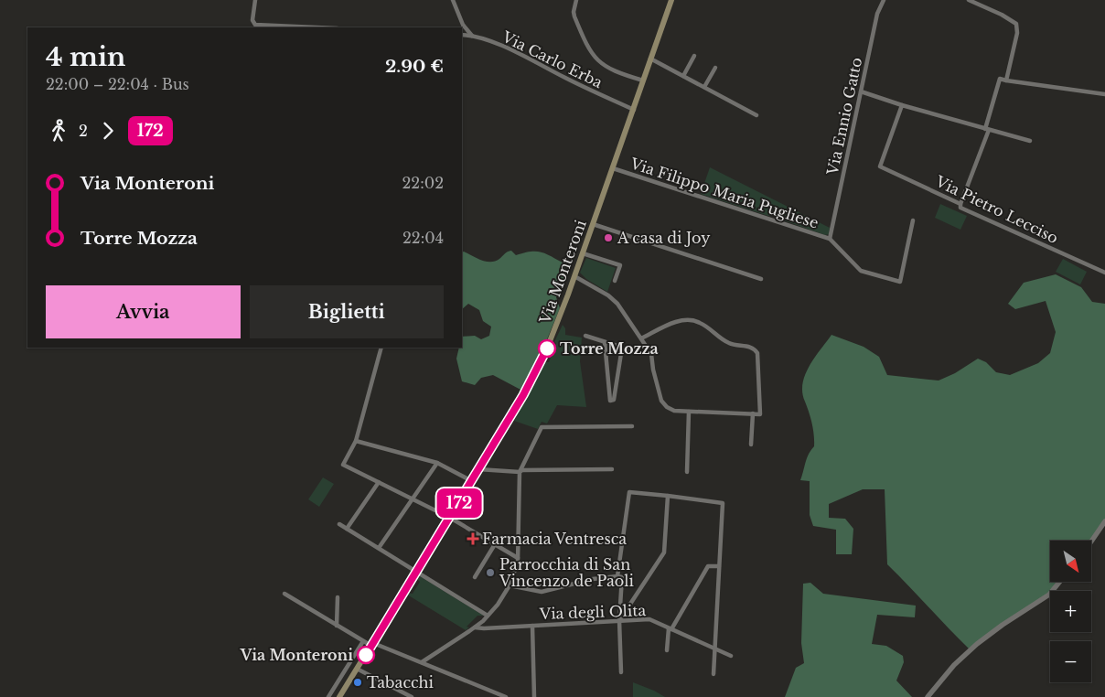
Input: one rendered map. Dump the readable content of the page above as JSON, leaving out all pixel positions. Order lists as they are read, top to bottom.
{
  "streets": {
    "main road": ["Via Monteroni"],
    "street": [
      "Via Carlo Erba",
      "Via Ennio Gatto",
      "Via Filippo Maria Pugliese",
      "Via Pietro Lecciso",
      "Via degli Olita"
    ]
  },
  "crossings": [
    ["Via Carlo Erba", "Via Monteroni"],
    ["Via Ennio Gatto", "Via Filippo Maria Pugliese"],
    ["Via Filippo Maria Pugliese", "Via Monteroni"]
  ],
  "places": {
    "other": [
      "A casa di Joy",
      "Torre Mozza",
      "Parrocchia di San Vincenzo de Paoli",
      "Via Monteroni",
      "Tabacchi"
    ],
    "health": ["Farmacia Ventresca"]
  },
  "lines": ["bus line 172"],
  "north": "bottom right",
  "page": {
    "on_map": "172",
    "heading": ["4 min", "22:00 – 22:04 · Bus", "2.90 €"],
    "legs": ["2", "172"],
    "list": [
      {
        "name": "Via Monteroni",
        "value": "22:02"
      },
      {
        "name": "Torre Mozza",
        "value": "22:04"
      }
    ],
    "buttons": ["Avvia", "Biglietti"],
    "map_buttons": ["+", "−"]
  }
}
